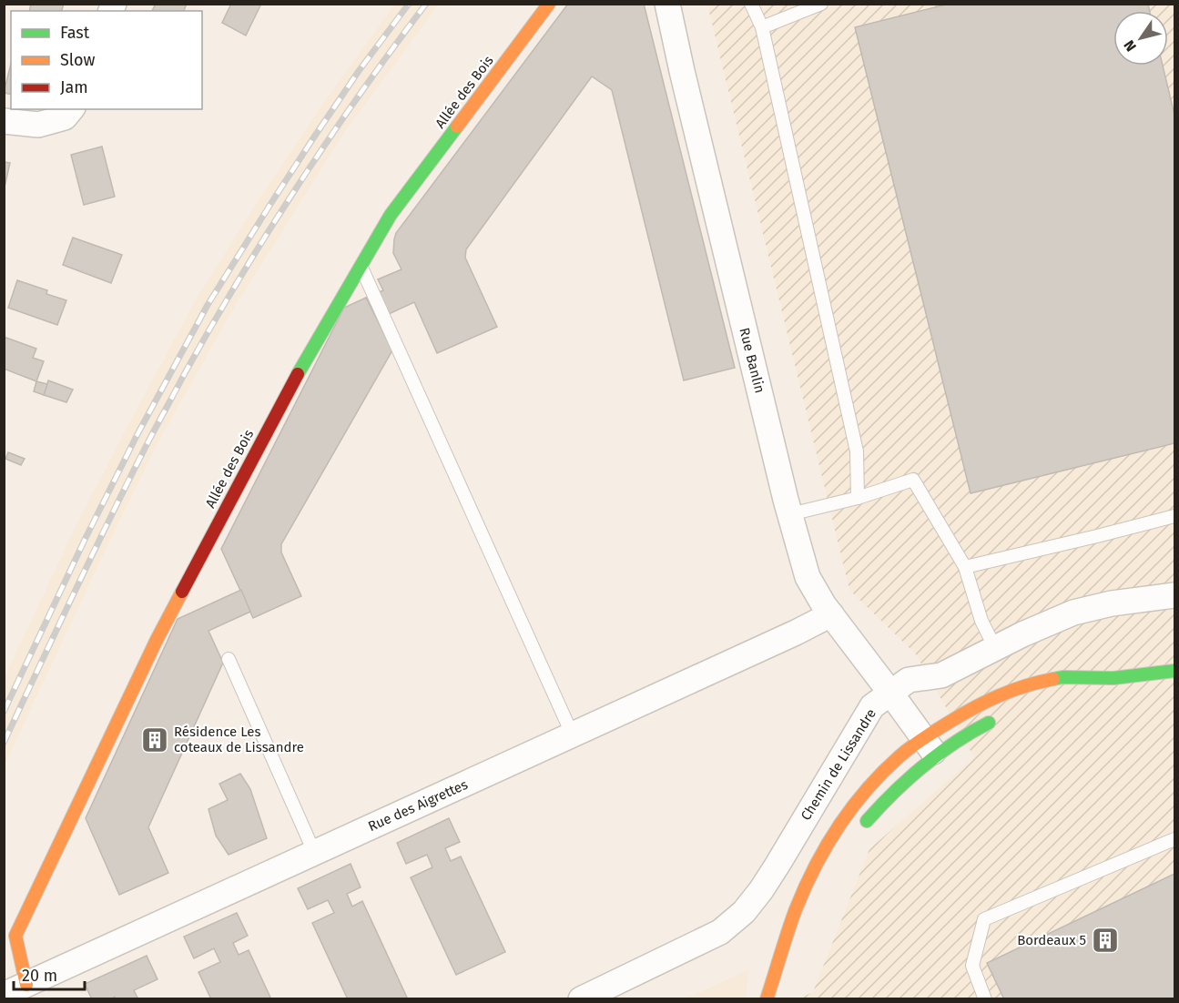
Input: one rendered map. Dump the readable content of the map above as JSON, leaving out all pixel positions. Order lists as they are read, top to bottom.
{
  "streets": {
    "street": [
      "Allée des Bois",
      "Rue Banlin",
      "Chemin de Lissandre",
      "Rue des Aigrettes"
    ]
  },
  "crossings": [
    ["Allée des Bois", "Rue des Aigrettes"],
    ["Rue Banlin", "Chemin de Lissandre"],
    ["Rue Banlin", "Rue des Aigrettes"]
  ],
  "places": {
    "building": ["Résidence Les coteaux de Lissandre", "Bordeaux 5"]
  },
  "legend": ["Fast", "Slow", "Jam"],
  "scale_bar": "20 m",
  "north": "bottom left"
}
